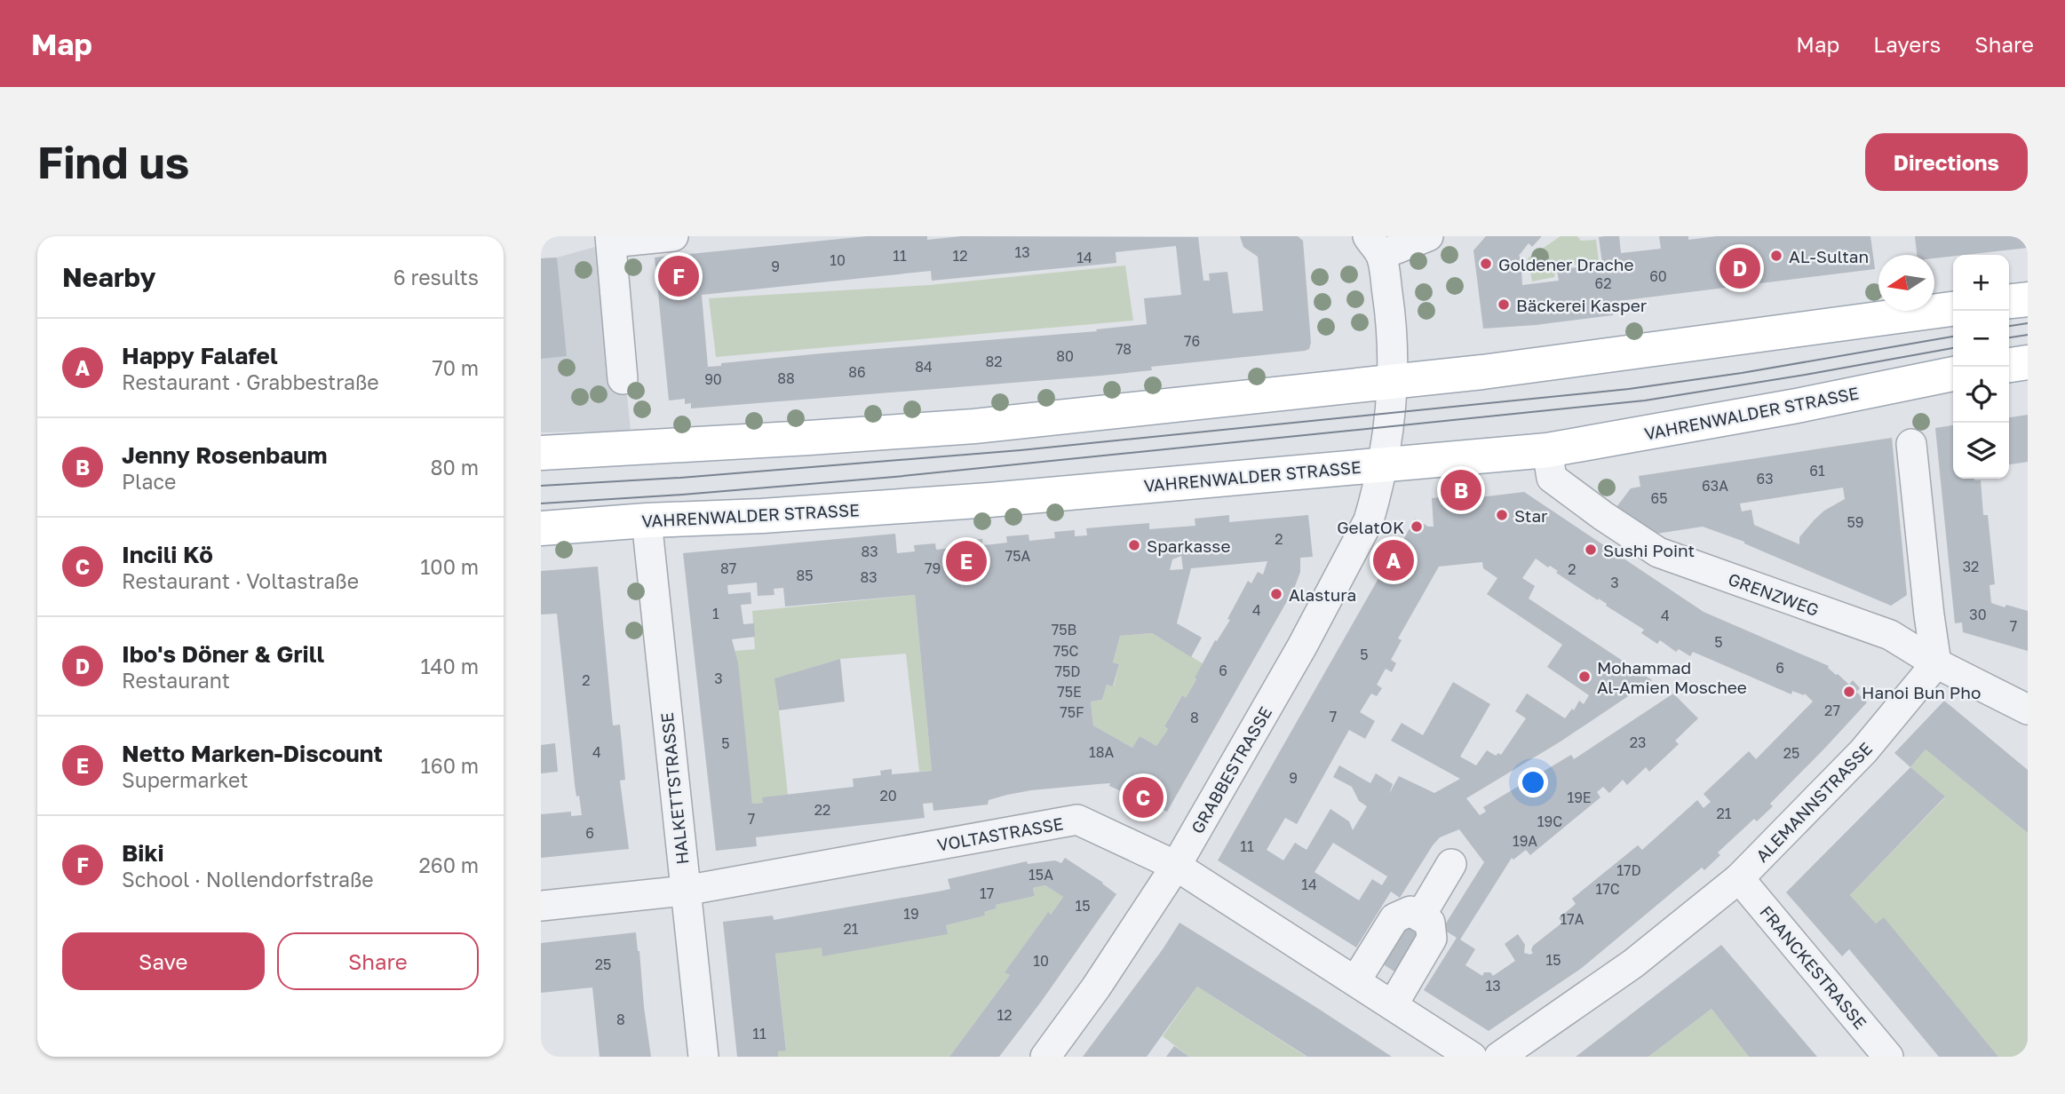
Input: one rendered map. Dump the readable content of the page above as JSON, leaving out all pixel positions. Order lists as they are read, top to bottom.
{
  "streets": {
    "main road": ["VAHRENWALDER STRASSE"],
    "street": [
      "GRENZWEG",
      "GRABBESTRASSE",
      "HALKETTSTRASSE",
      "ALEMANNSTRASSE",
      "VOLTASTRASSE",
      "FRANCKESTRASSE"
    ]
  },
  "crossings": [
    ["VAHRENWALDER STRASSE", "GRENZWEG"],
    ["VAHRENWALDER STRASSE", "GRABBESTRASSE"],
    ["VAHRENWALDER STRASSE", "HALKETTSTRASSE"],
    ["GRENZWEG", "ALEMANNSTRASSE"],
    ["GRABBESTRASSE", "VOLTASTRASSE"],
    ["HALKETTSTRASSE", "VOLTASTRASSE"],
    ["ALEMANNSTRASSE", "FRANCKESTRASSE"]
  ],
  "places": [
    "AL-Sultan",
    "Goldener Drache",
    "Bäckerei Kasper",
    "Star",
    "GelatOK",
    "Sparkasse",
    "Sushi Point",
    "Alastura",
    "Mohammad Al-Amien Moschee",
    "Hanoi Bun Pho"
  ],
  "house_numbers": [
    "13",
    "11",
    "12",
    "14",
    "10",
    "9",
    "60",
    "62",
    "76",
    "78",
    "80",
    "82",
    "84",
    "86",
    "88",
    "90",
    "61",
    "63",
    "63A",
    "65",
    "59",
    "2",
    "83",
    "75A",
    "32",
    "87",
    "79",
    "2",
    "85",
    "83",
    "3",
    "4",
    "1",
    "30",
    "4",
    "7",
    "75B",
    "5",
    "75C",
    "5",
    "6",
    "6",
    "75D",
    "3",
    "2",
    "75E",
    "27",
    "75F",
    "7",
    "8",
    "23",
    "5",
    "4",
    "18A",
    "25",
    "9",
    "20",
    "19E",
    "22",
    "21",
    "7",
    "19C",
    "6",
    "19A",
    "11",
    "17D",
    "15A",
    "14",
    "17C",
    "17",
    "15",
    "19",
    "17A",
    "21",
    "15",
    "10",
    "25",
    "13",
    "12",
    "8",
    "11"
  ],
  "north": "left",
  "page": {
    "header": "Map",
    "nav": ["Map", "Layers", "Share"],
    "buttons": [
      "Directions",
      ["Save", "Share"]
    ],
    "title": "Find us",
    "heading": ["Nearby", "6 results"],
    "pins": [
      "D",
      "F",
      "B",
      "A",
      "E",
      "C"
    ],
    "map_buttons": ["+", "−"],
    "list": [
      {
        "mark": "A",
        "name": "Happy Falafel",
        "note": "Restaurant · Grabbestraße",
        "value": "70 m"
      },
      {
        "mark": "B",
        "name": "Jenny Rosenbaum",
        "note": "Place",
        "value": "80 m"
      },
      {
        "mark": "C",
        "name": "Incili Kö",
        "note": "Restaurant · Voltastraße",
        "value": "100 m"
      },
      {
        "mark": "D",
        "name": "Ibo's Döner & Grill",
        "note": "Restaurant",
        "value": "140 m"
      },
      {
        "mark": "E",
        "name": "Netto Marken-Discount",
        "note": "Supermarket",
        "value": "160 m"
      },
      {
        "mark": "F",
        "name": "Biki",
        "note": "School · Nollendorfstraße",
        "value": "260 m"
      }
    ]
  }
}
